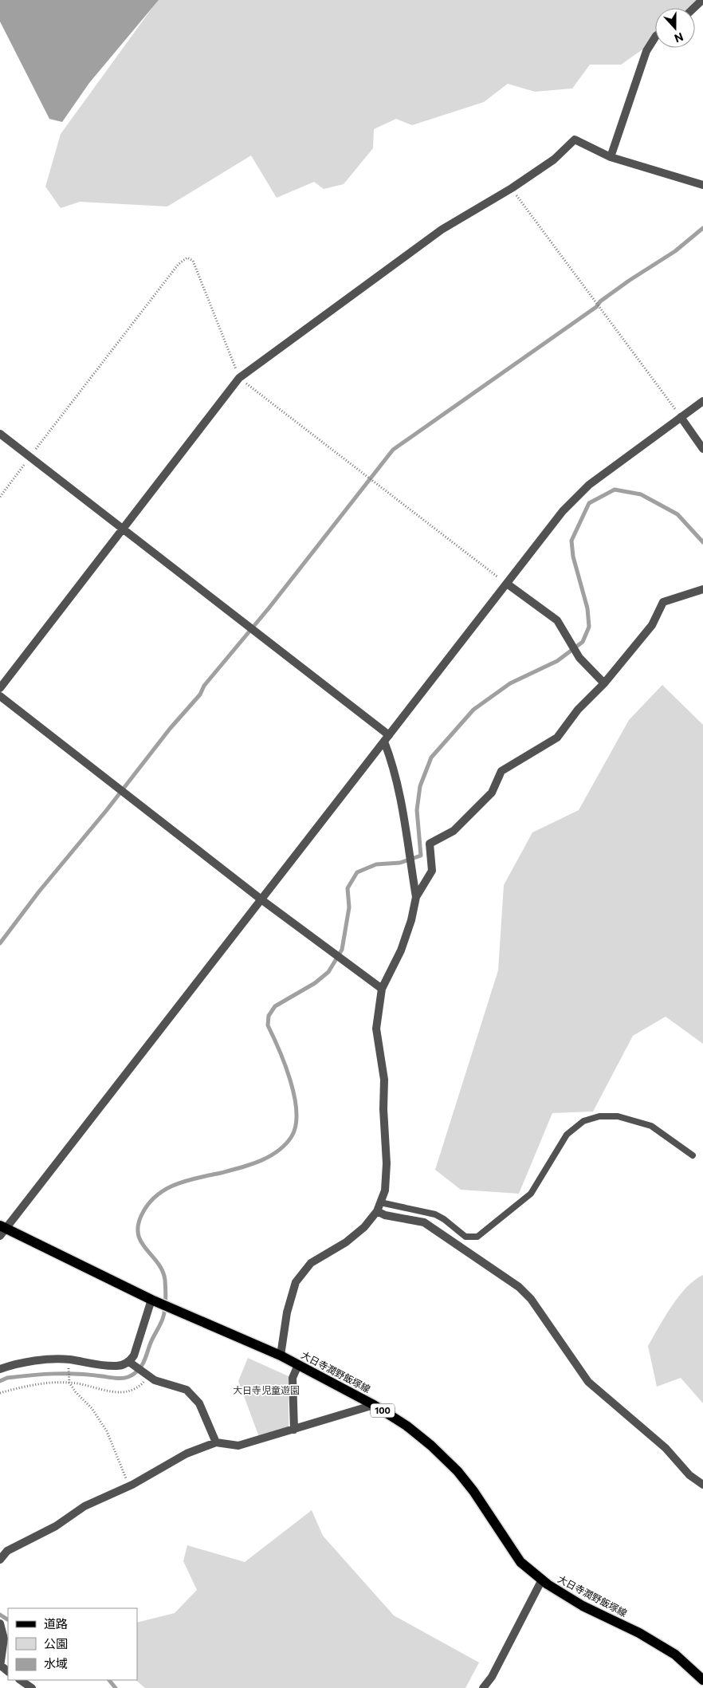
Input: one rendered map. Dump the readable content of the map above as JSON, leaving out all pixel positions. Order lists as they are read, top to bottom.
{
  "streets": {
    "main road": ["大日寺潤野飯塚線", "100"]
  },
  "parks": ["大日寺児童遊園"],
  "legend": ["道路", "公園", "水域"],
  "north": "bottom"
}
